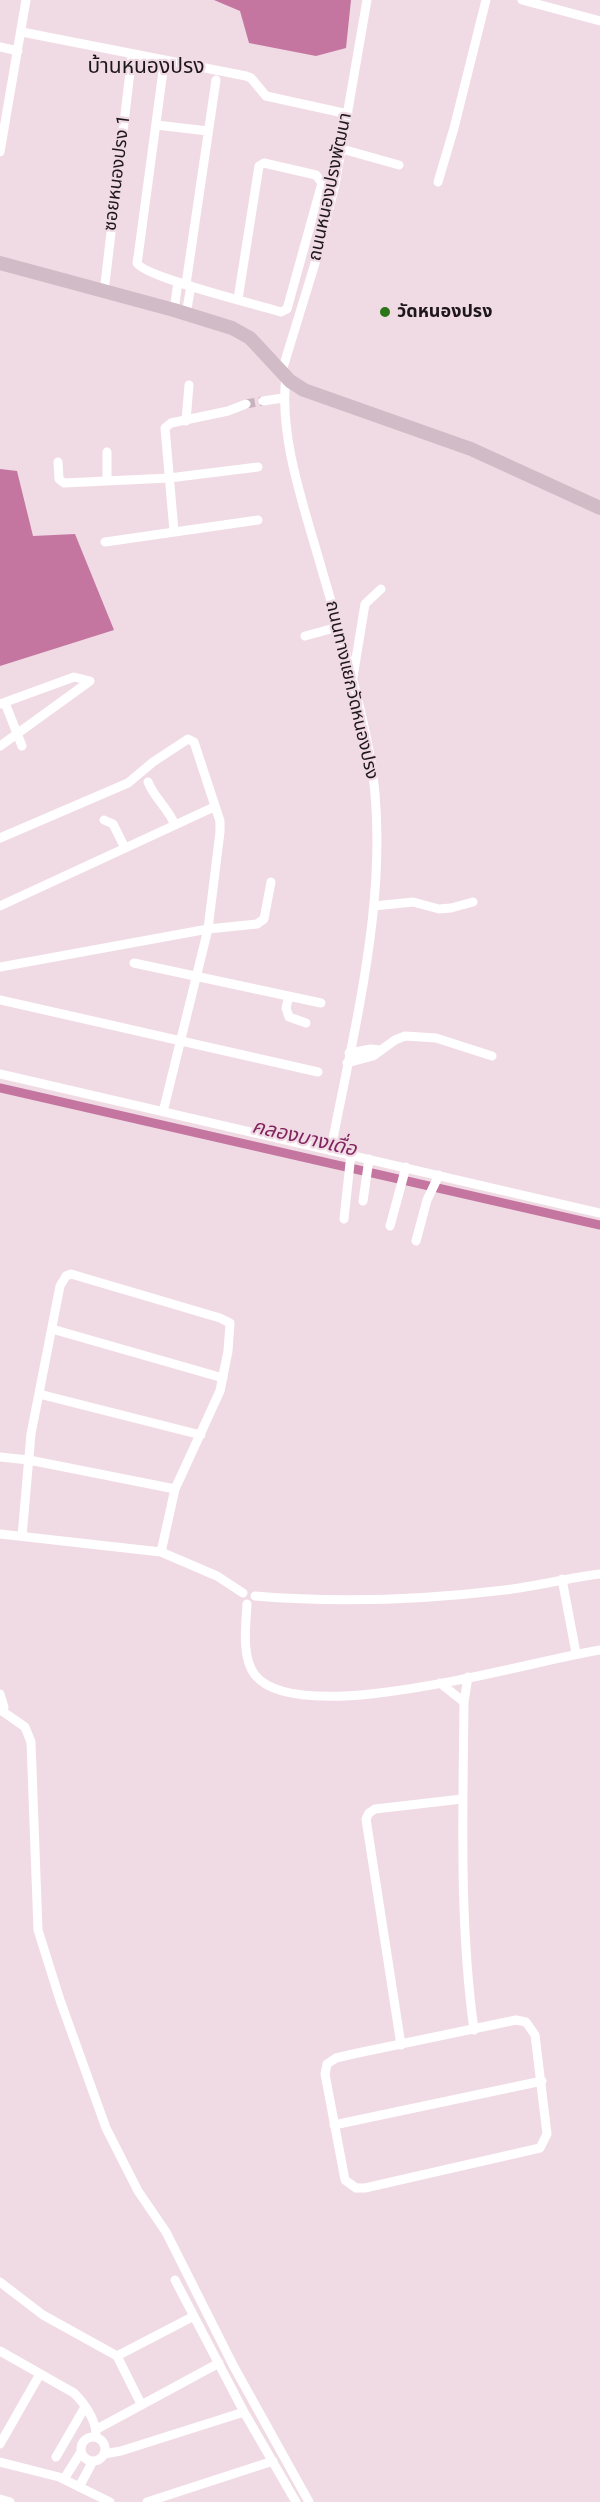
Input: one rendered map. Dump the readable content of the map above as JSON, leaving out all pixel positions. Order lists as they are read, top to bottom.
{
  "streets": {
    "street": ["ซอยหนองปรง 1", "ถนนหนองปรงพัฒนา", "ถนนทางแยกวัดหนองปรง"]
  },
  "crossings": [
    ["ถนนหนองปรงพัฒนา", "ถนนทางแยกวัดหนองปรง"]
  ],
  "districts": ["บ้านหนองปรง"],
  "water": ["คลองบางเดื่อ"],
  "places": ["วัดหนองปรง"]
}
